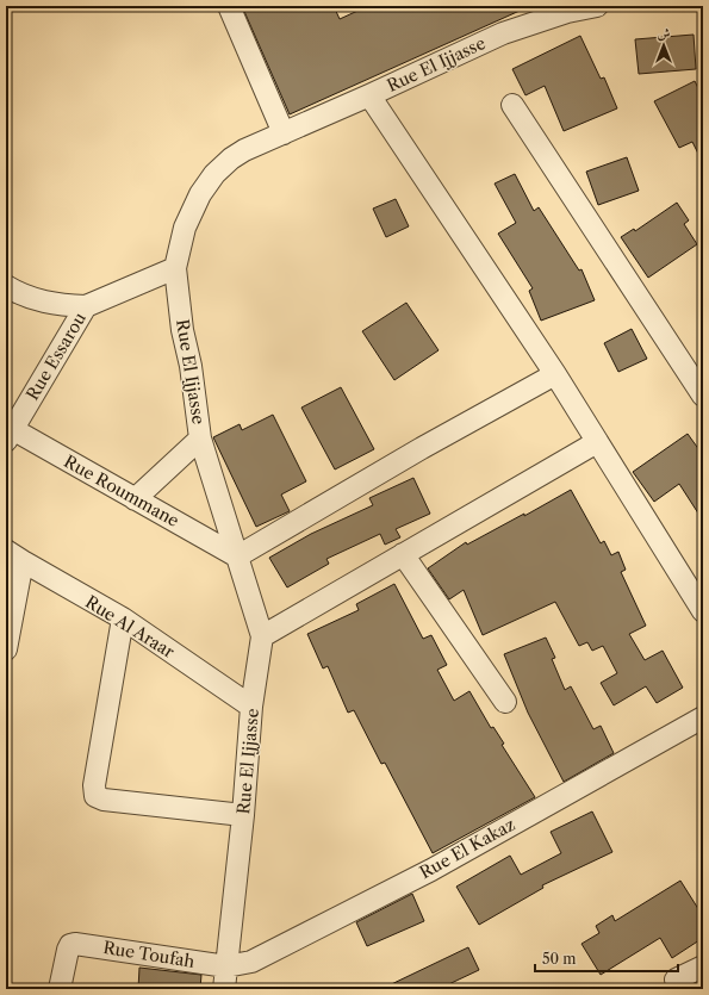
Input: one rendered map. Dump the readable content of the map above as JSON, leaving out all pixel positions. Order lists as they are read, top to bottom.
{
  "streets": {
    "street": [
      "Rue El Ijjasse",
      "Rue Essarou",
      "Rue Roummane",
      "Rue Al Araar",
      "Rue El Kakaz",
      "Rue Toufah"
    ]
  },
  "crossings": [
    ["Rue El Ijjasse", "Rue Essarou"],
    ["Rue El Ijjasse", "Rue Roummane"],
    ["Rue El Ijjasse", "Rue Al Araar"],
    ["Rue El Ijjasse", "Rue El Kakaz"],
    ["Rue El Ijjasse", "Rue Toufah"],
    ["Rue Essarou", "Rue Roummane"],
    ["Rue El Kakaz", "Rue Toufah"]
  ],
  "scale_bar": "50 m",
  "north": "top"
}
